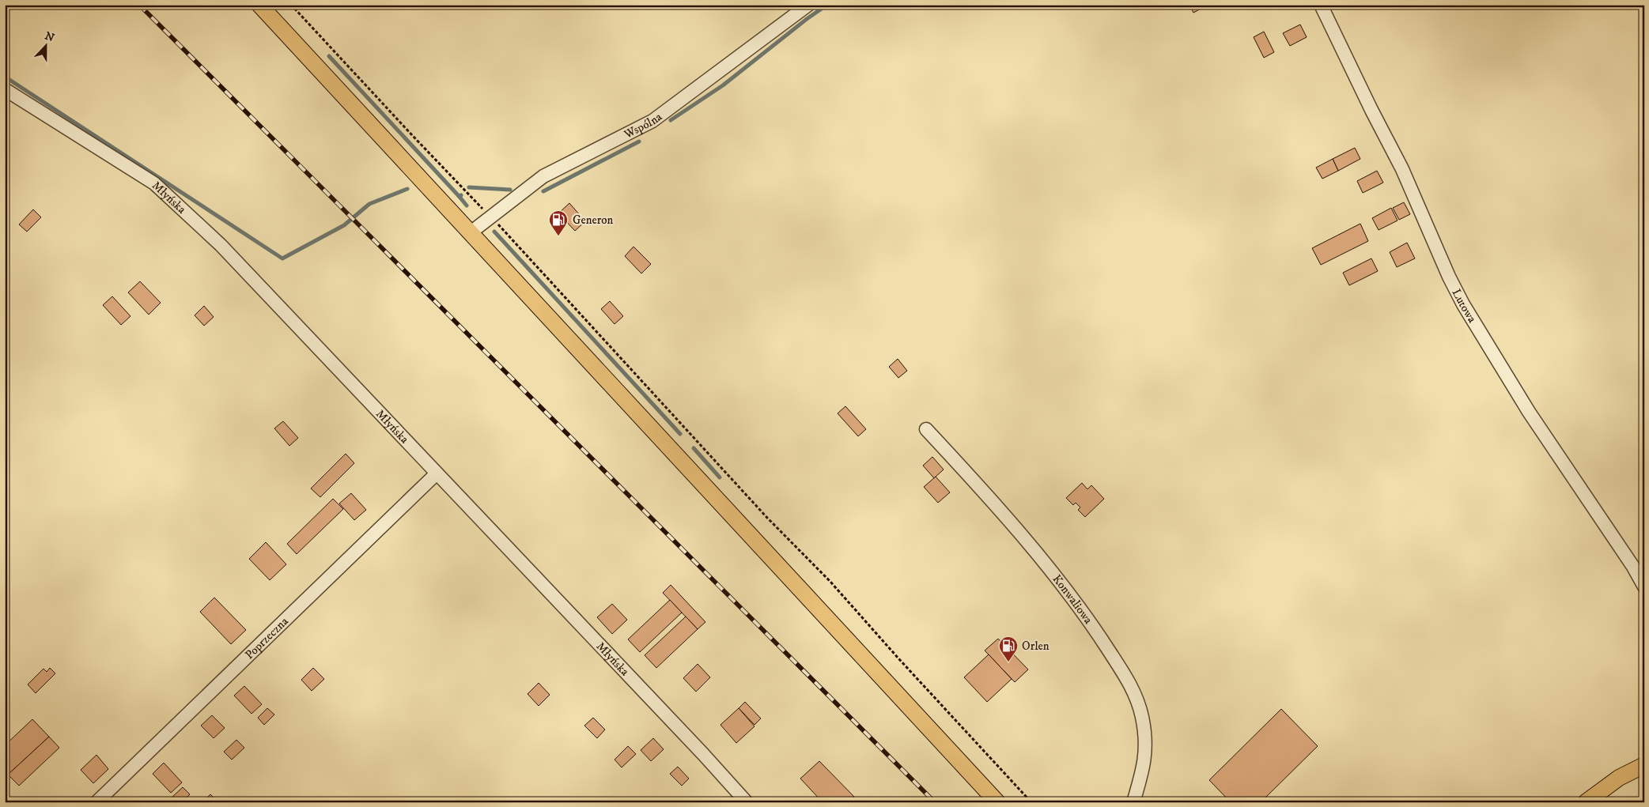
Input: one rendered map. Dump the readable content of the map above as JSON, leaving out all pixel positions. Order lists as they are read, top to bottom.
{
  "streets": {
    "street": [
      "Wspólna",
      "Młyńska",
      "Lutowa",
      "Konwaliowa",
      "Poprzeczna"
    ]
  },
  "crossings": [
    ["Młyńska", "Poprzeczna"]
  ],
  "places": {
    "fuel station": ["Generon", "Orlen"]
  },
  "north": "top"
}
